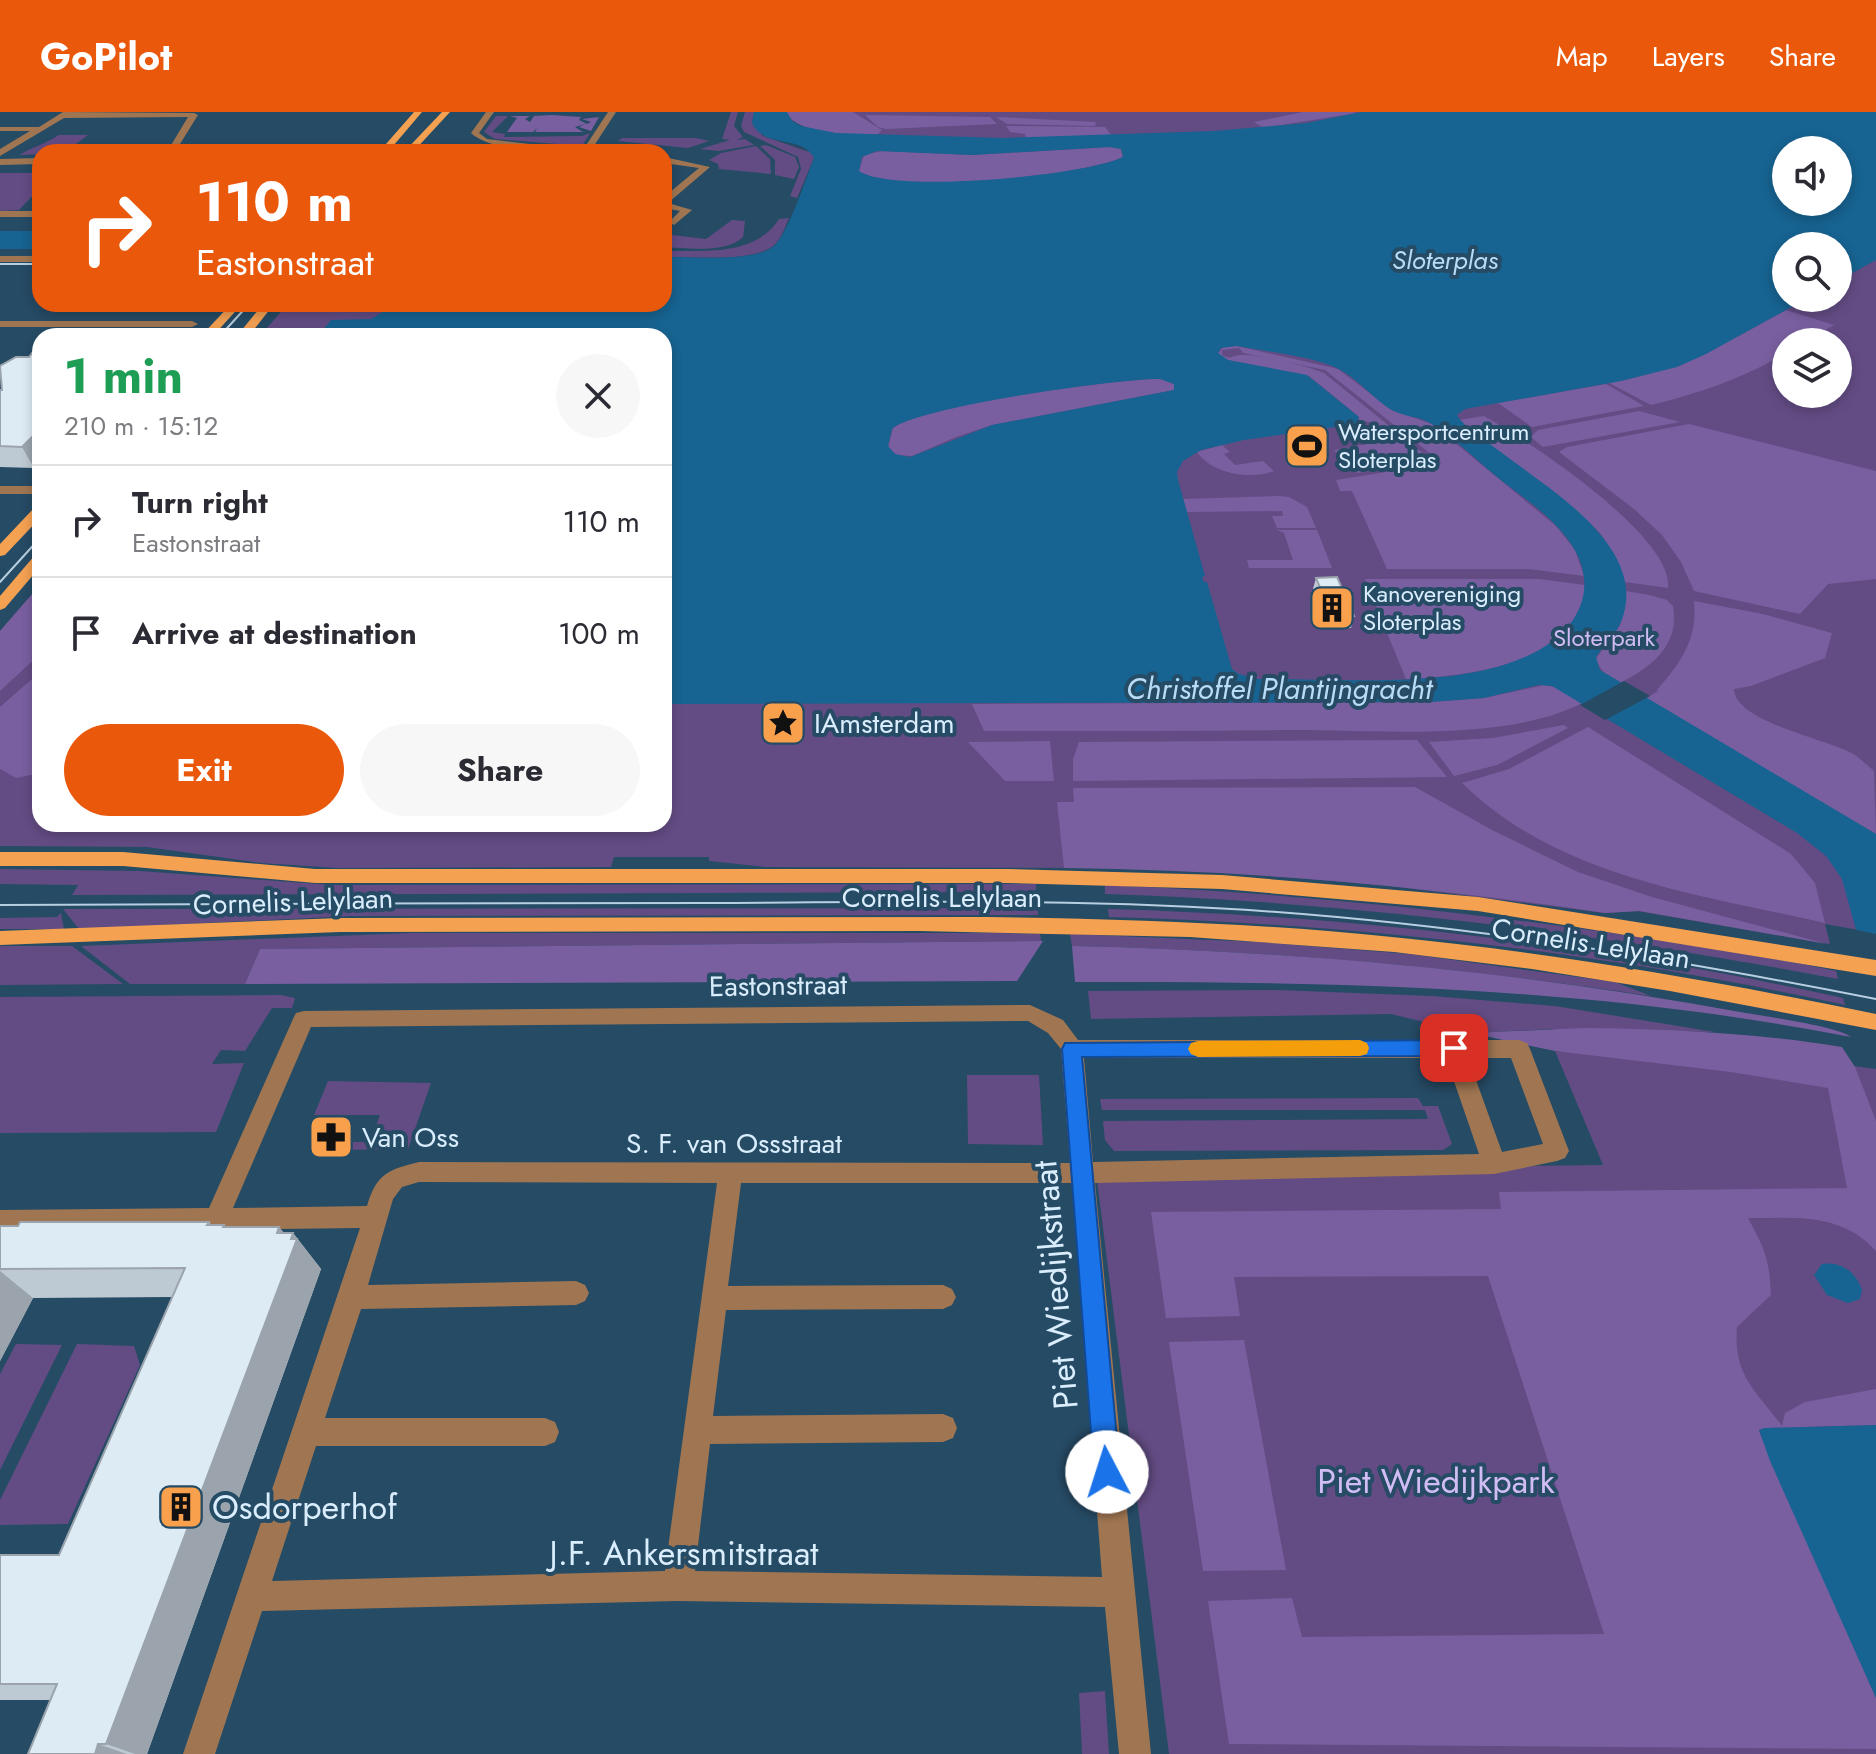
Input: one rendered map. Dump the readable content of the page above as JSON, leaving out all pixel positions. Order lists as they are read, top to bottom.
{
  "streets": {
    "main road": ["Cornelis Lelylaan"],
    "street": [
      "Eastonstraat",
      "S. F. van Ossstraat",
      "Piet Wiedijkstraat",
      "J.F. Ankersmitstraat"
    ]
  },
  "crossings": [
    ["Eastonstraat", "Piet Wiedijkstraat"],
    ["S. F. van Ossstraat", "Piet Wiedijkstraat"],
    ["S. F. van Ossstraat", "J.F. Ankersmitstraat"],
    ["Piet Wiedijkstraat", "J.F. Ankersmitstraat"]
  ],
  "water": ["Sloterplas", "Christoffel Plantijngracht"],
  "parks": ["Sloterpark", "Piet Wiedijkpark"],
  "places": {
    "sports": ["Watersportcentrum Sloterplas"],
    "building": ["Kanovereniging Sloterplas", "Osdorperhof"],
    "place": ["IAmsterdam"],
    "pharmacy": ["Van Oss"]
  },
  "page": {
    "header": "GoPilot",
    "nav": ["Map", "Layers", "Share"],
    "turn": ["110 m", "Eastonstraat"],
    "heading": ["1 min", "210 m · 15:12"],
    "list": [
      {
        "name": "Turn right",
        "note": "Eastonstraat",
        "value": "110 m"
      },
      {
        "name": "Arrive at destination",
        "value": "100 m"
      }
    ],
    "buttons": ["Exit", "Share"]
  }
}
